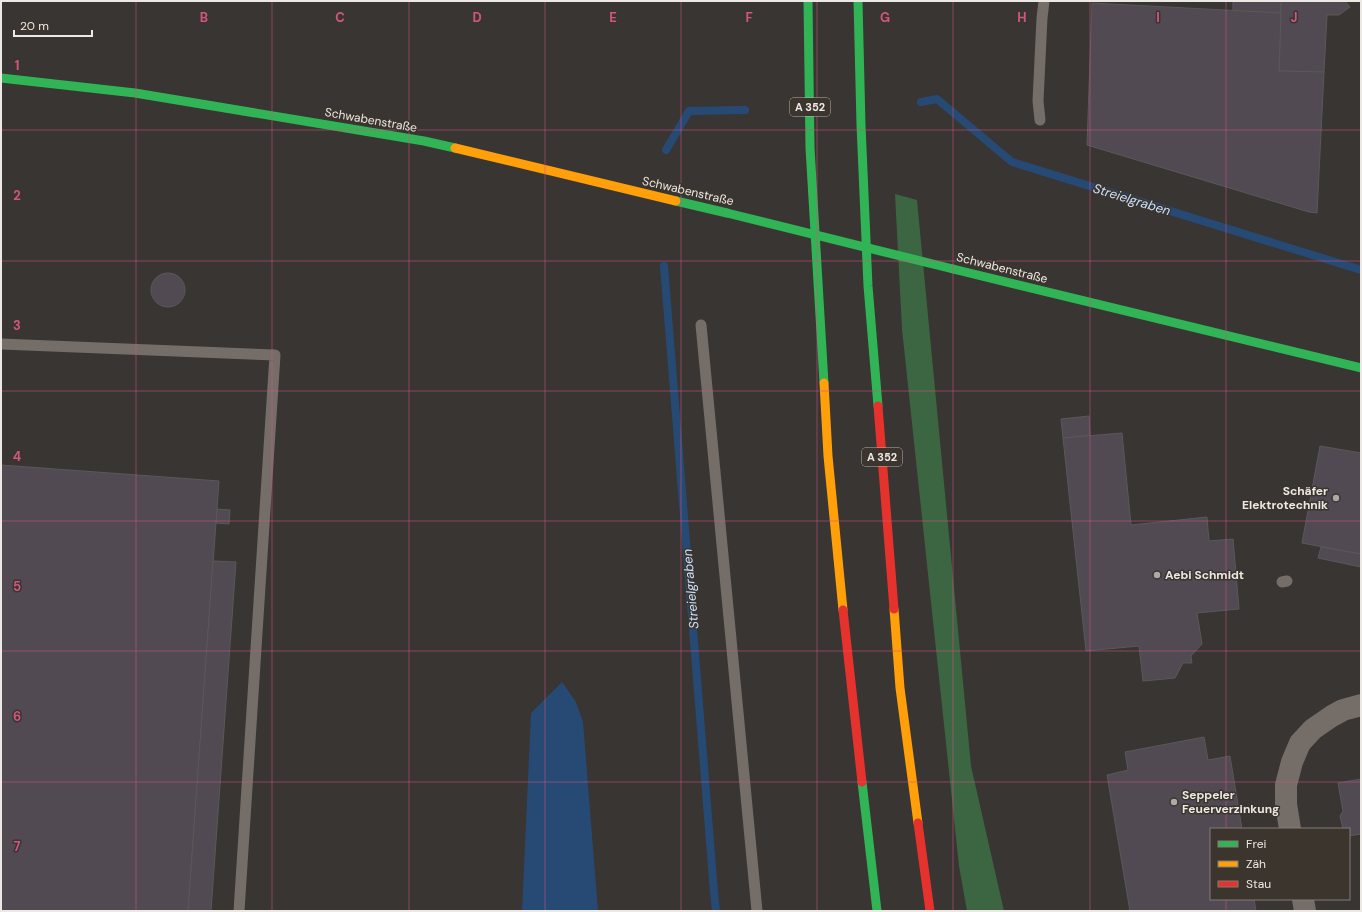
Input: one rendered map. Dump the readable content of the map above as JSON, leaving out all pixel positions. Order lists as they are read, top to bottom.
{
  "streets": {
    "main road": ["A 352", "Schwabenstraße"]
  },
  "water": ["Streielgraben"],
  "places": ["Schäfer Elektrotechnik", "Aebi Schmidt", "Seppeler Feuerverzinkung"],
  "legend": ["Frei", "Zäh", "Stau"],
  "scale_bar": "20 m",
  "grid": {
    "columns": [
      "B",
      "C",
      "D",
      "E",
      "F",
      "G",
      "H",
      "I",
      "J"
    ],
    "rows": [
      "1",
      "2",
      "3",
      "4",
      "5",
      "6",
      "7"
    ]
  }
}
